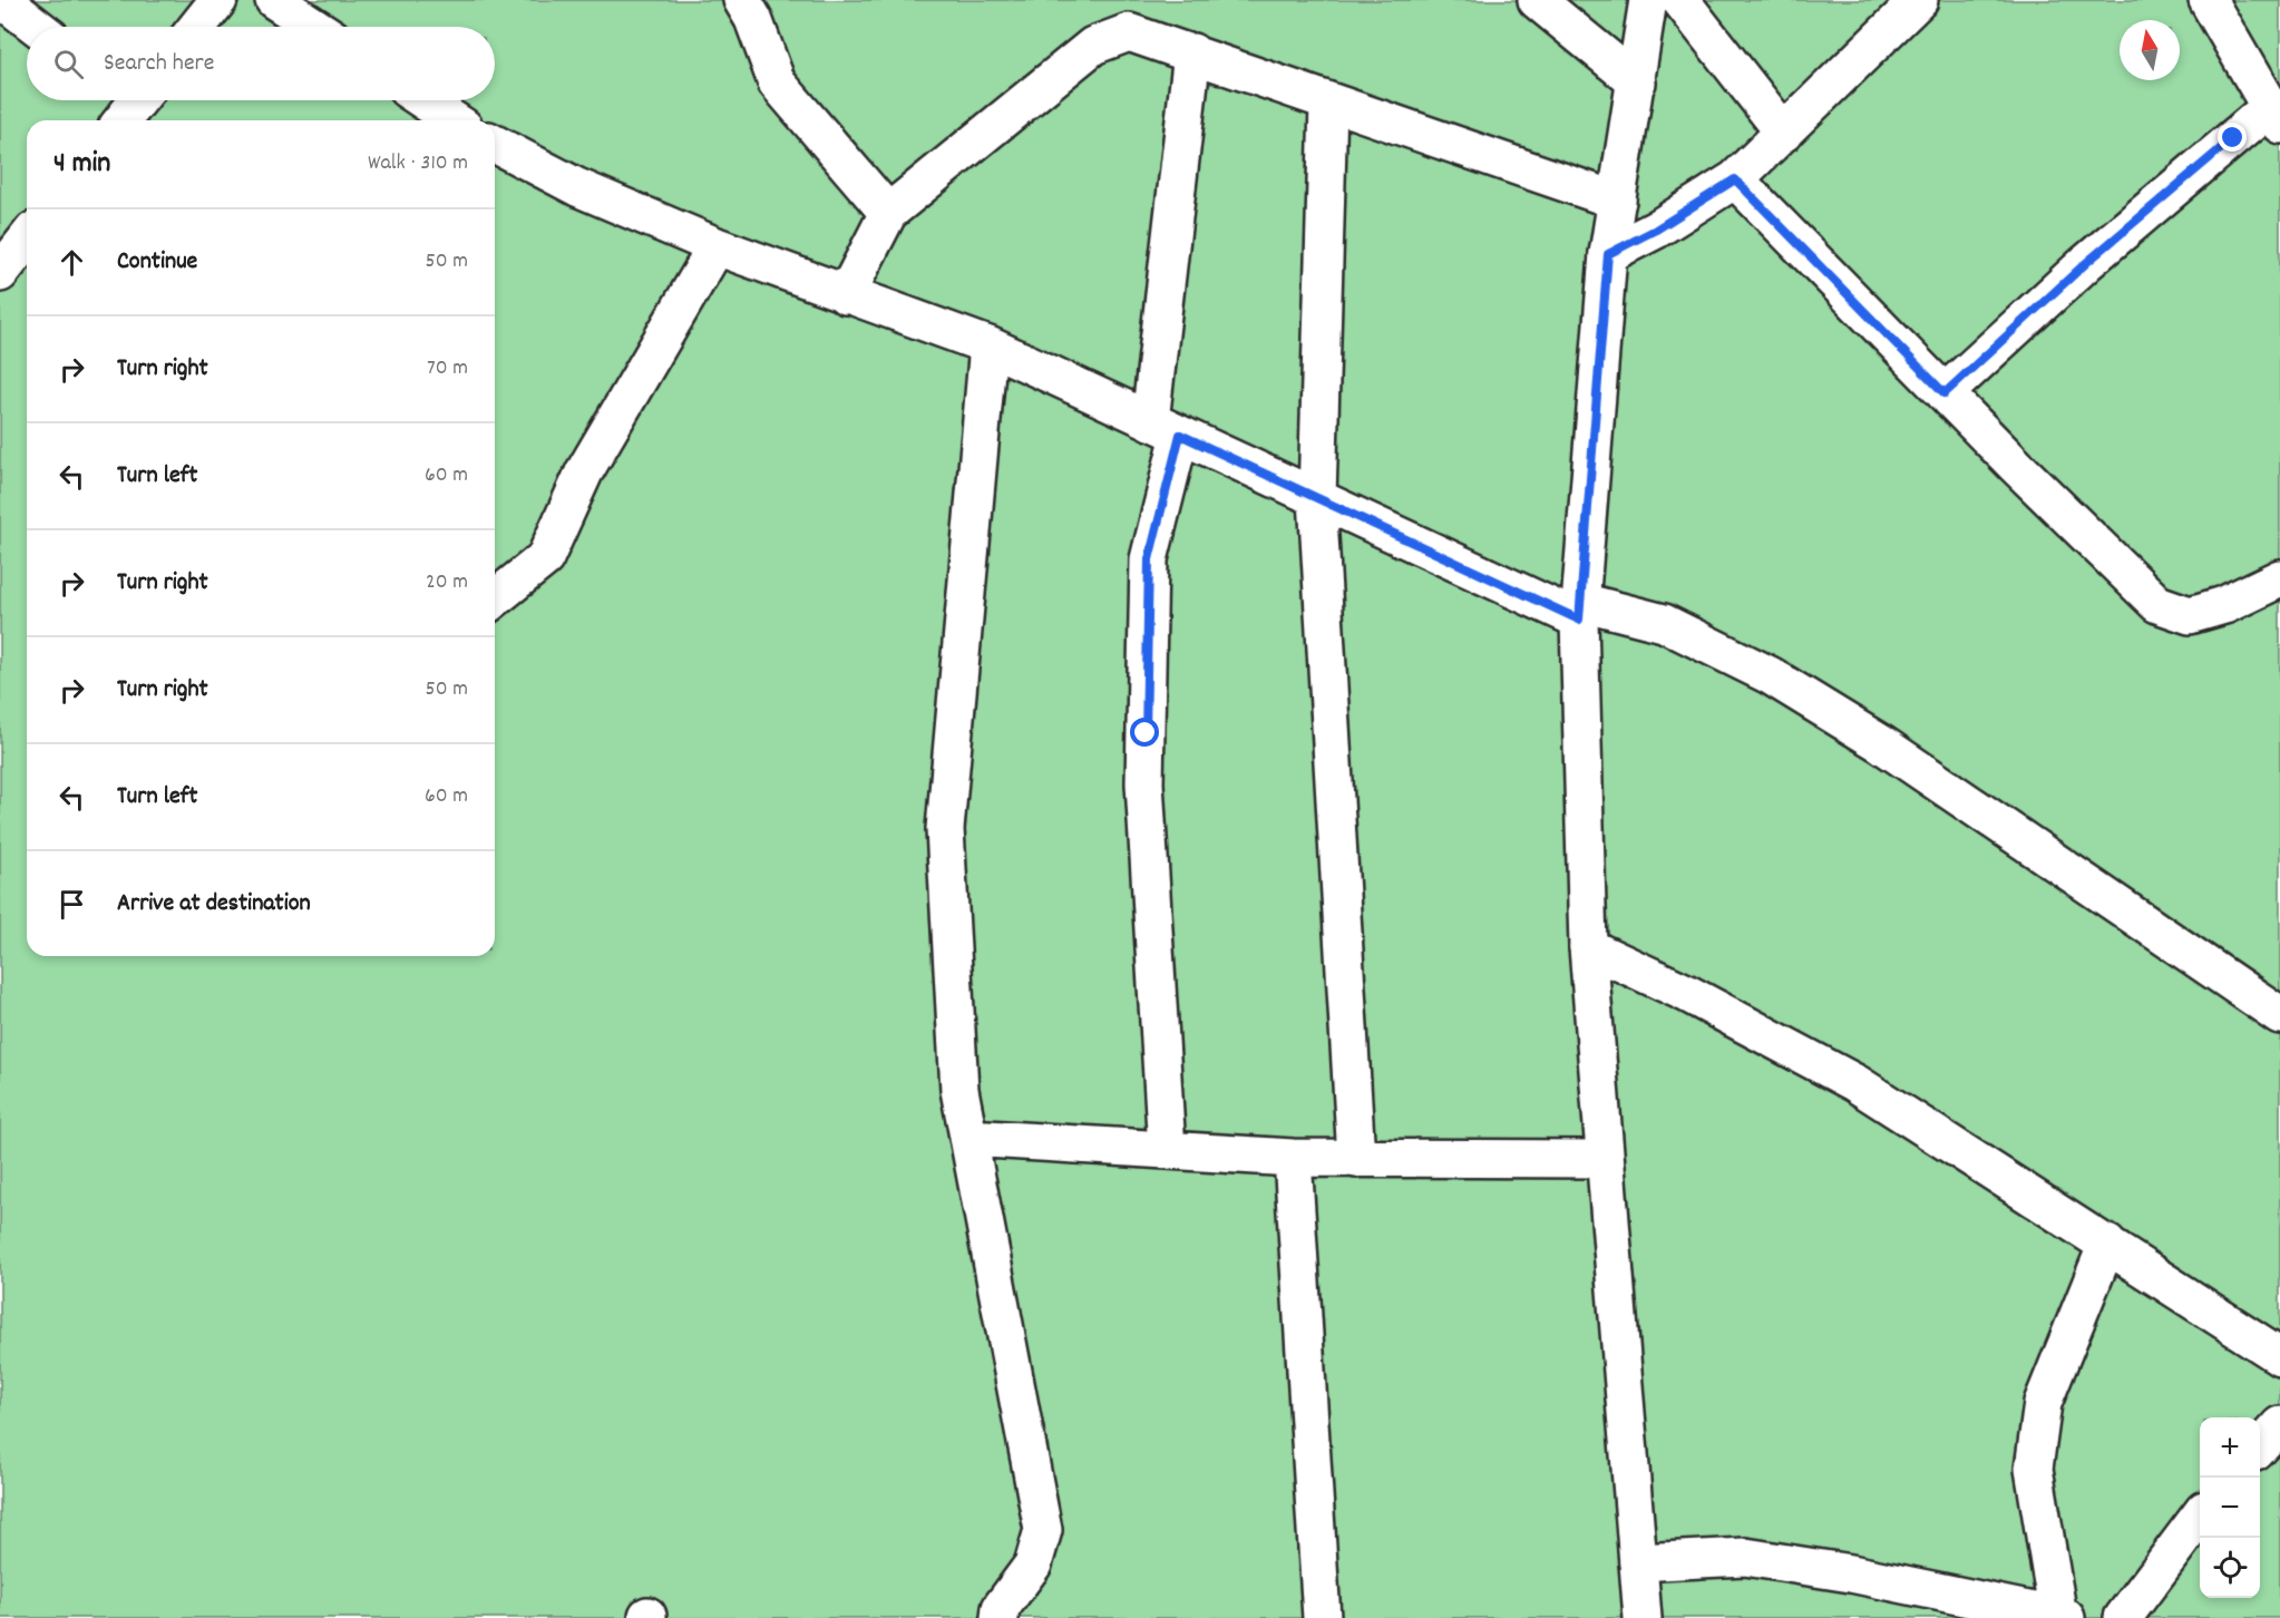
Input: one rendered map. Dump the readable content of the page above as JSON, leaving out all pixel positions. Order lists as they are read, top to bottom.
{
  "north": "top",
  "page": {
    "search": "Search here",
    "heading": ["4 min", "Walk · 310 m"],
    "list": [
      ["Continue", "50 m"],
      ["Turn right", "70 m"],
      ["Turn left", "60 m"],
      ["Turn right", "20 m"],
      ["Turn right", "50 m"],
      ["Turn left", "60 m"],
      "Arrive at destination"
    ],
    "map_buttons": ["+", "−"]
  }
}
